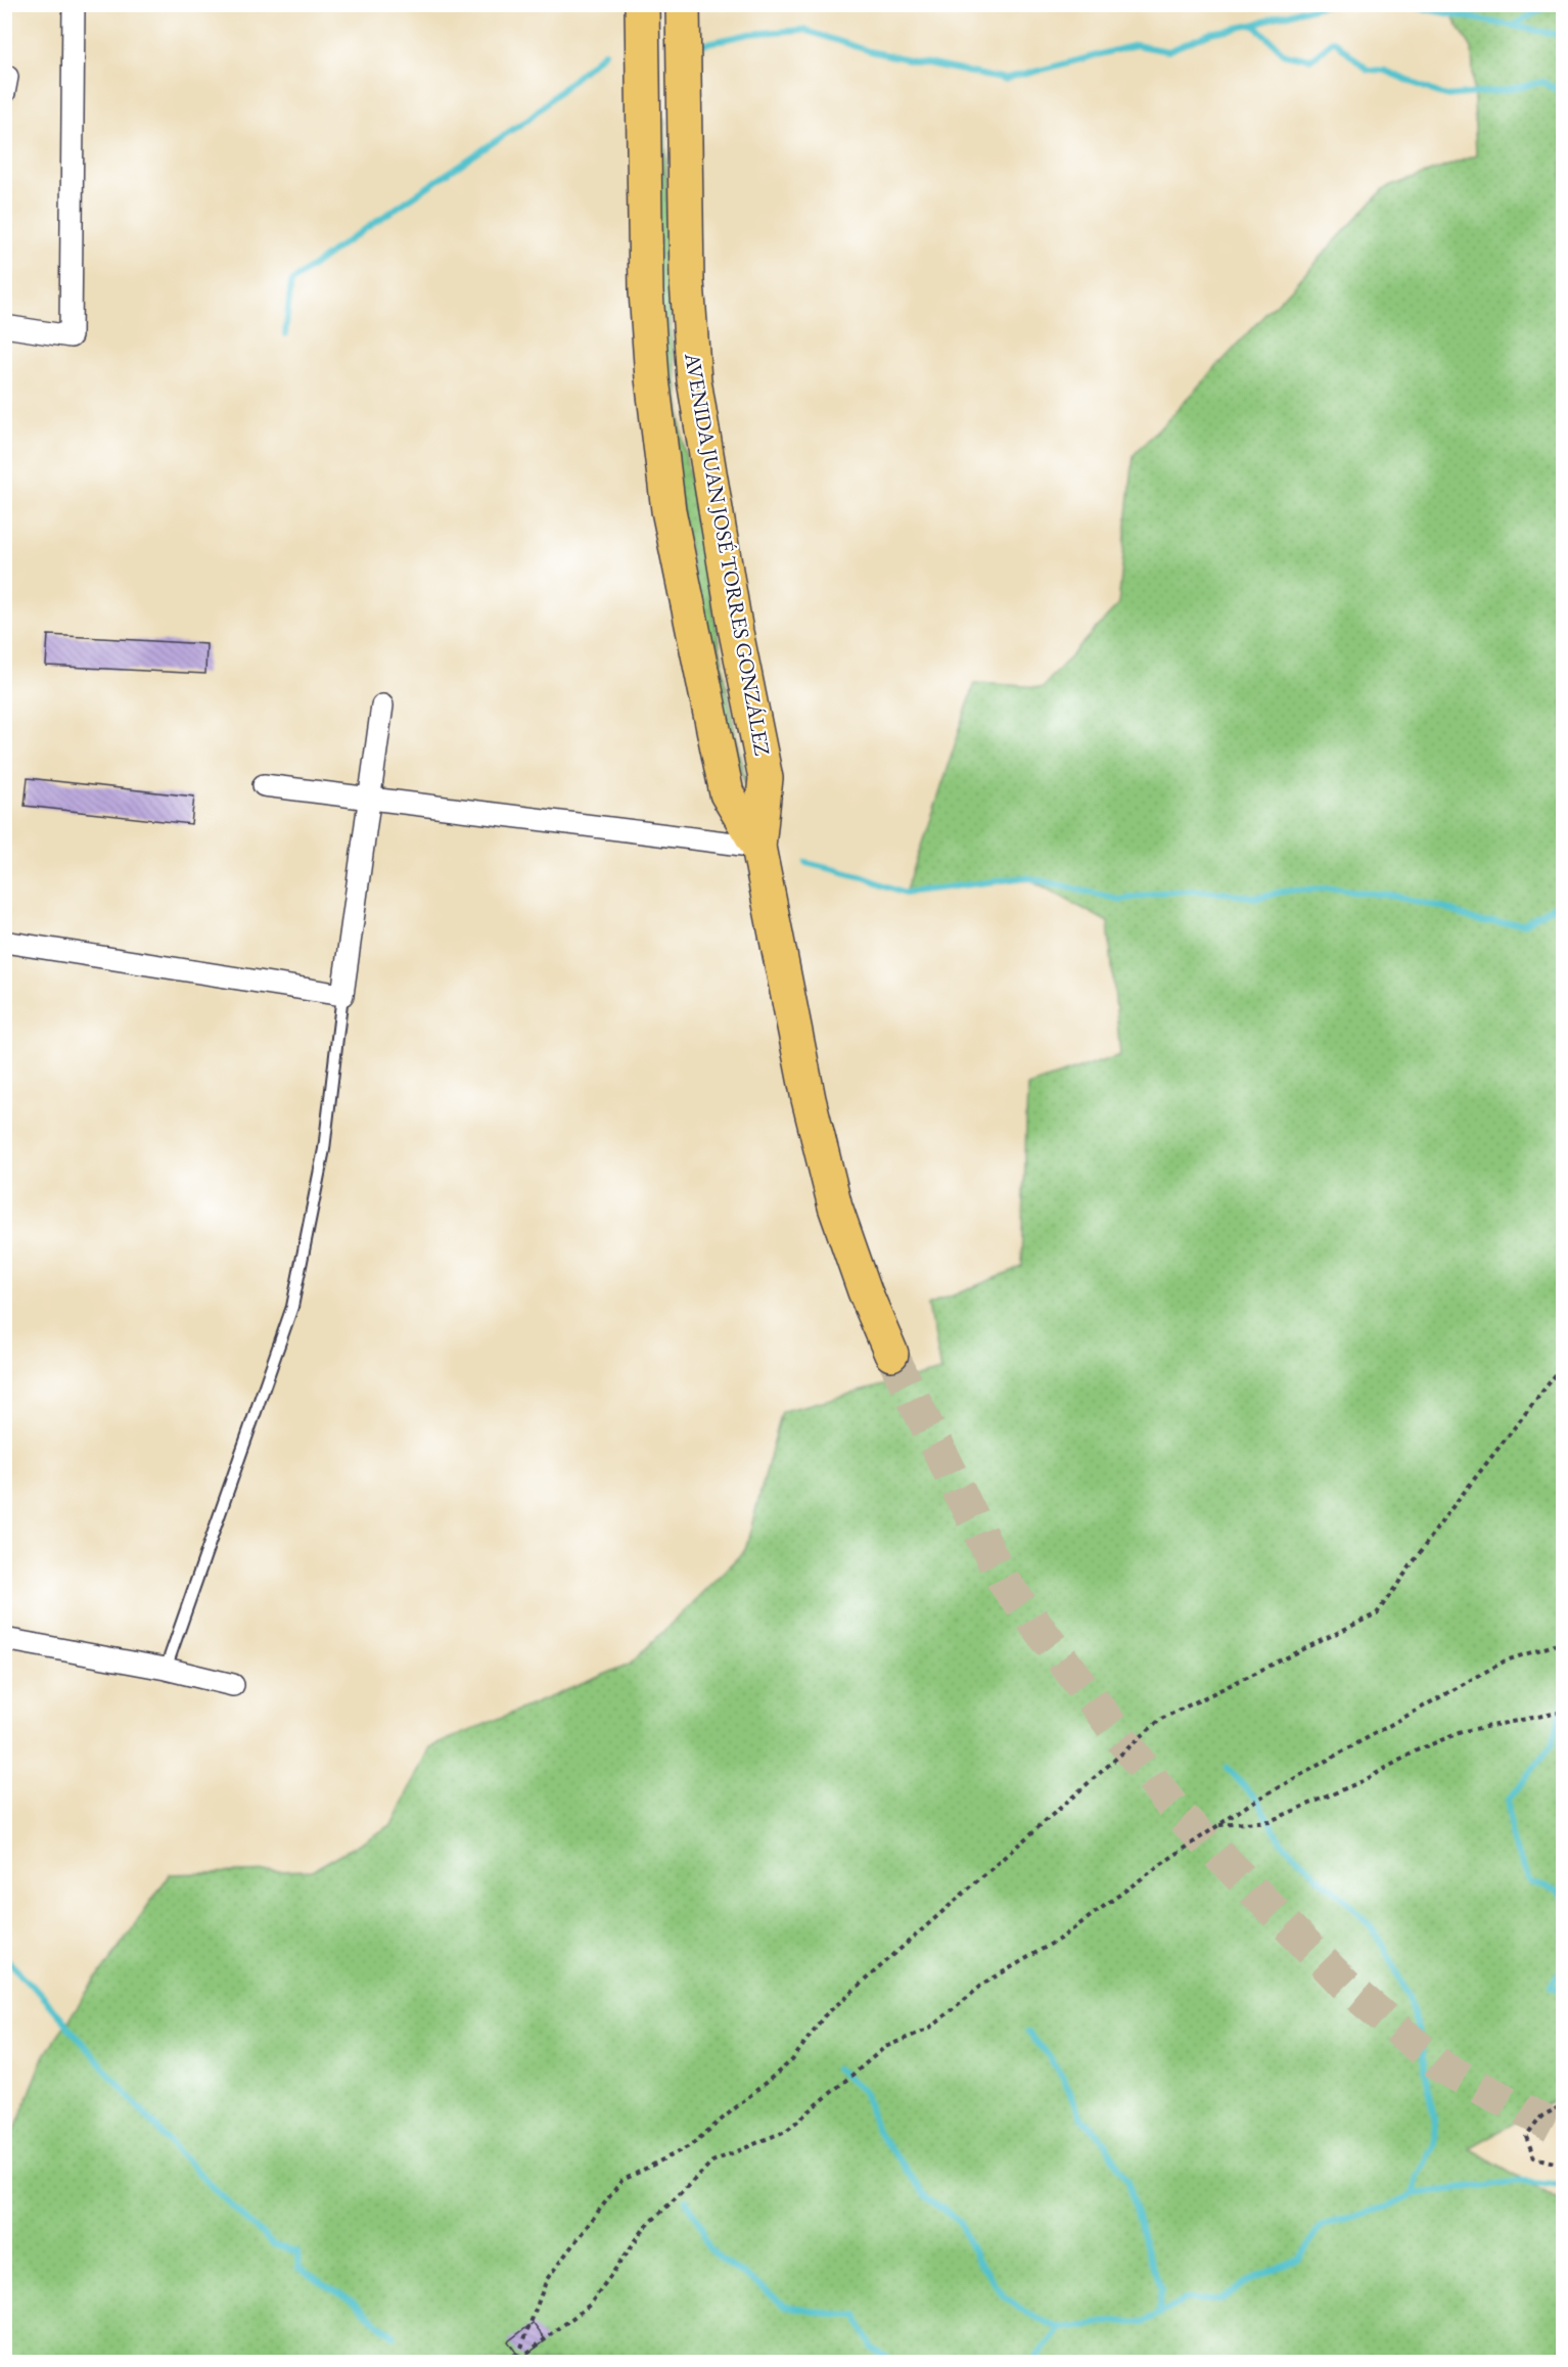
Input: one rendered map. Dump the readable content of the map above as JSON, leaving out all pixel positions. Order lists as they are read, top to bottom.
{
  "streets": {
    "main road": ["AVENIDA JUAN JOSÉ TORRES GONZÁLEZ"]
  }
}
